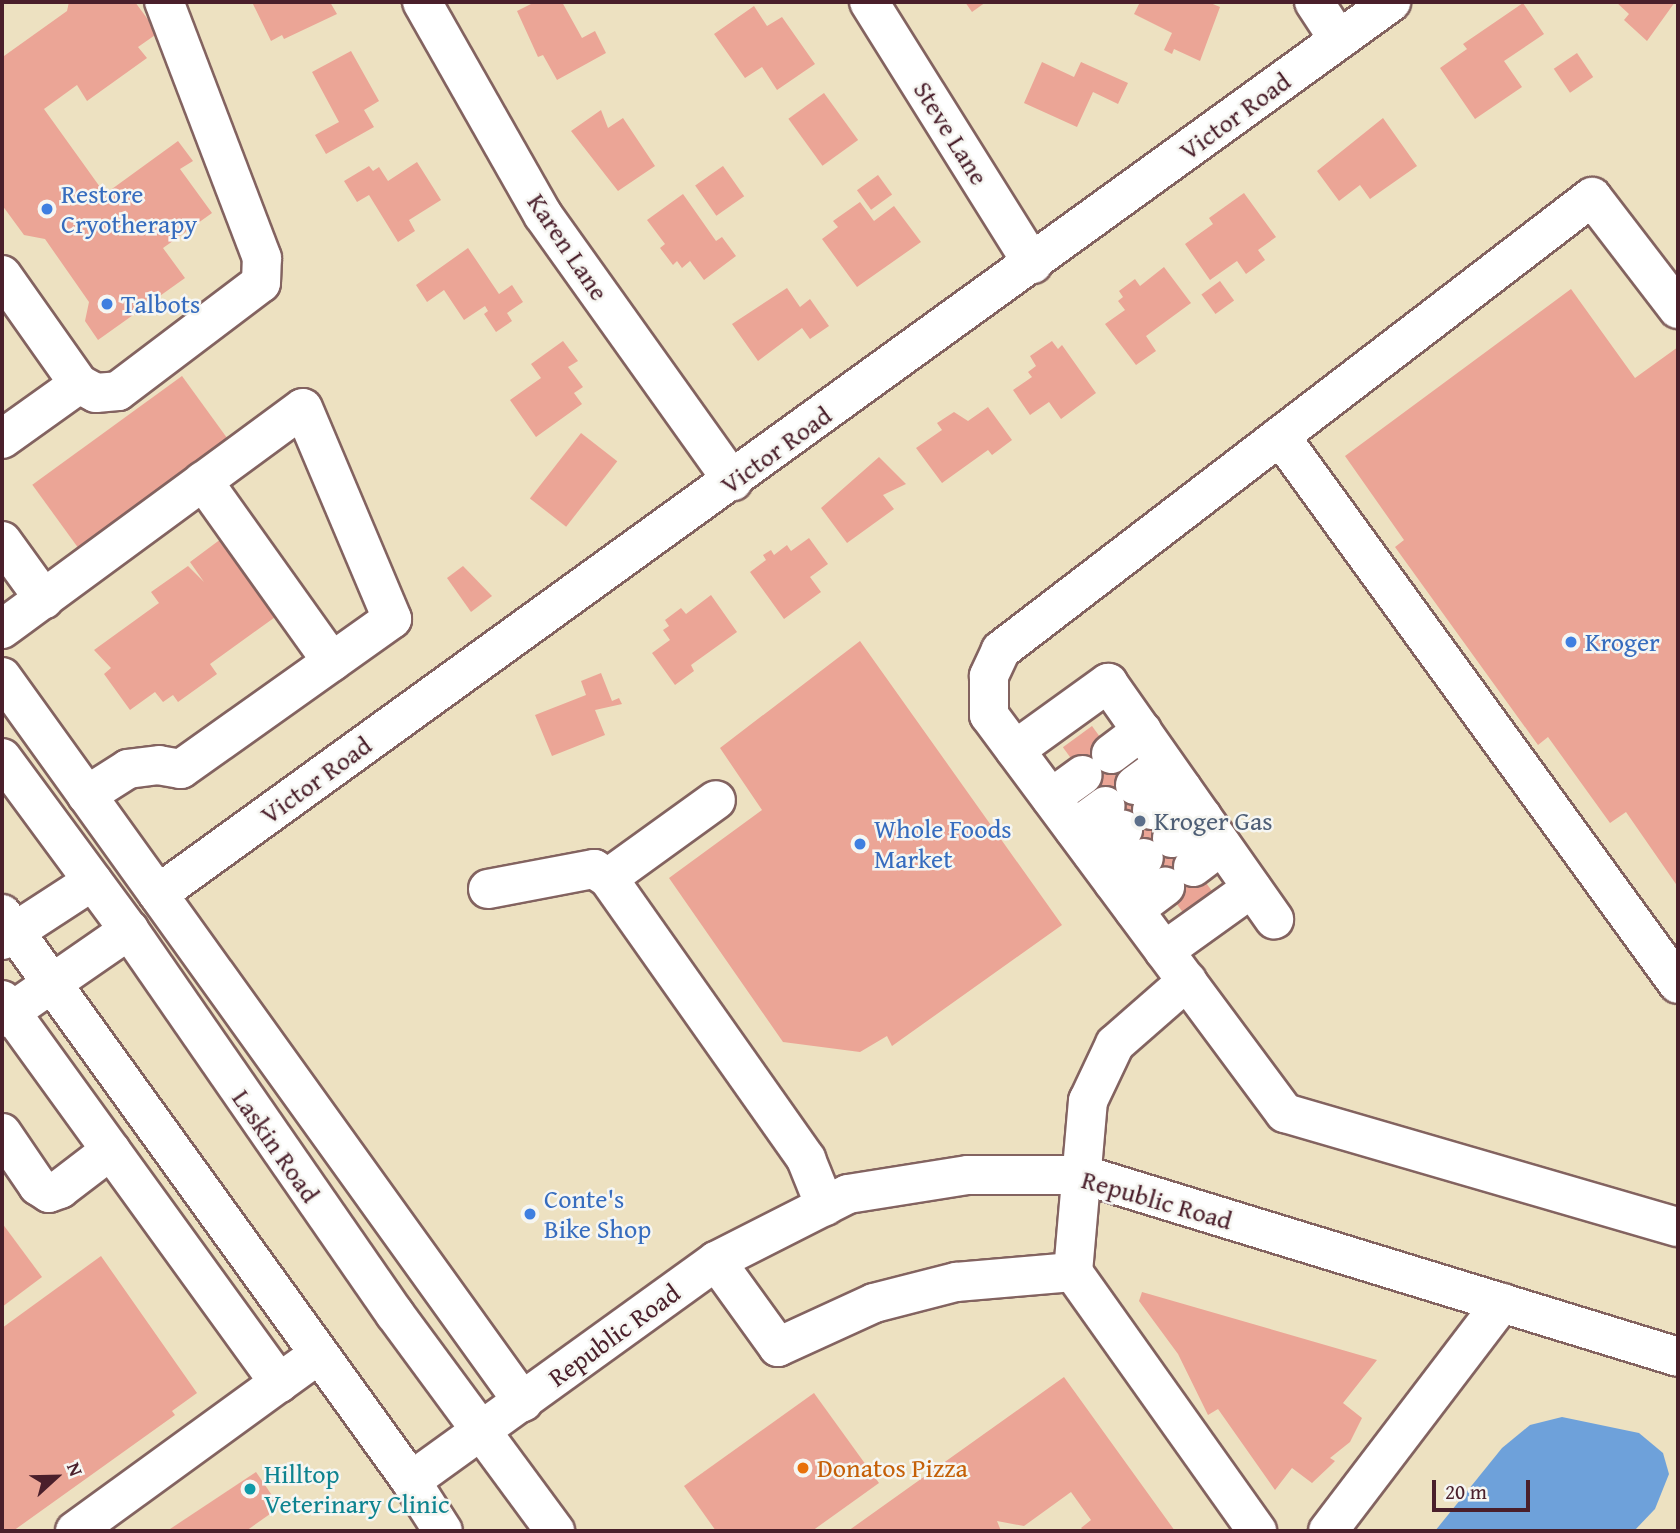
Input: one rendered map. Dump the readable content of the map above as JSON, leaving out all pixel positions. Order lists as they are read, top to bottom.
{
  "streets": {
    "street": [
      "Victor Road",
      "Steve Lane",
      "Karen Lane",
      "Laskin Road",
      "Republic Road"
    ]
  },
  "crossings": [
    ["Victor Road", "Steve Lane"],
    ["Victor Road", "Karen Lane"],
    ["Victor Road", "Laskin Road"],
    ["Laskin Road", "Republic Road"]
  ],
  "places": [
    "Restore Cryotherapy",
    "Talbots",
    "Kroger",
    "Kroger Gas",
    "Whole Foods Market",
    "Conte's Bike Shop",
    "Donatos Pizza",
    "Hilltop Veterinary Clinic"
  ],
  "scale_bar": "20 m",
  "north": "right"
}
